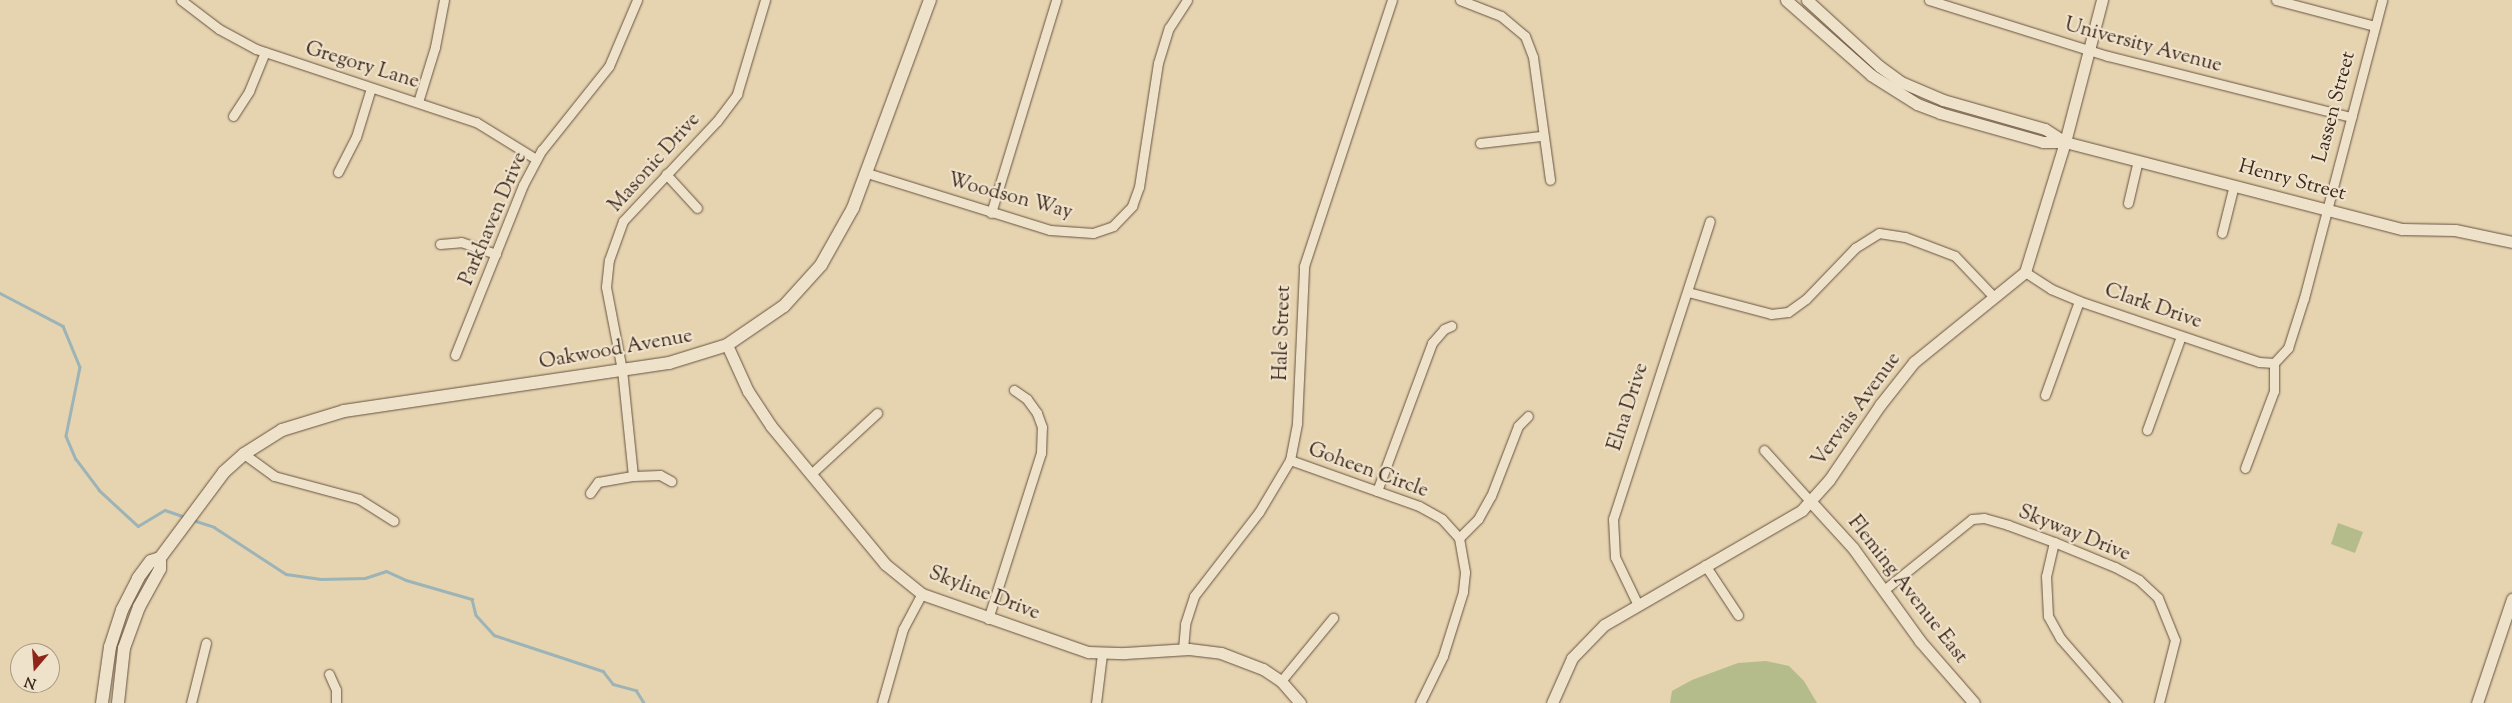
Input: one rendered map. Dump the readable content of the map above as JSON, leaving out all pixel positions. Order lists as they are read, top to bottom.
{
  "streets": {
    "main road": ["Oakwood Avenue"],
    "street": [
      "University Avenue",
      "Gregory Lane",
      "Lassen Street",
      "Masonic Drive",
      "Henry Street",
      "Woodson Way",
      "Parkhaven Drive",
      "Clark Drive",
      "Hale Street",
      "Elna Drive",
      "Vervais Avenue",
      "Goheen Circle",
      "Skyway Drive",
      "Fleming Avenue East",
      "Skyline Drive"
    ]
  },
  "crossings": [
    ["University Avenue", "Lassen Street"],
    ["Gregory Lane", "Parkhaven Drive"],
    ["Lassen Street", "Henry Street"],
    ["Lassen Street", "Clark Drive"],
    ["Masonic Drive", "Oakwood Avenue"],
    ["Woodson Way", "Oakwood Avenue"],
    ["Clark Drive", "Vervais Avenue"],
    ["Hale Street", "Goheen Circle"],
    ["Hale Street", "Skyline Drive"],
    ["Oakwood Avenue", "Skyline Drive"],
    ["Elna Drive", "Vervais Avenue"],
    ["Vervais Avenue", "Fleming Avenue East"],
    ["Skyway Drive", "Fleming Avenue East"]
  ],
  "north": "bottom"
}
